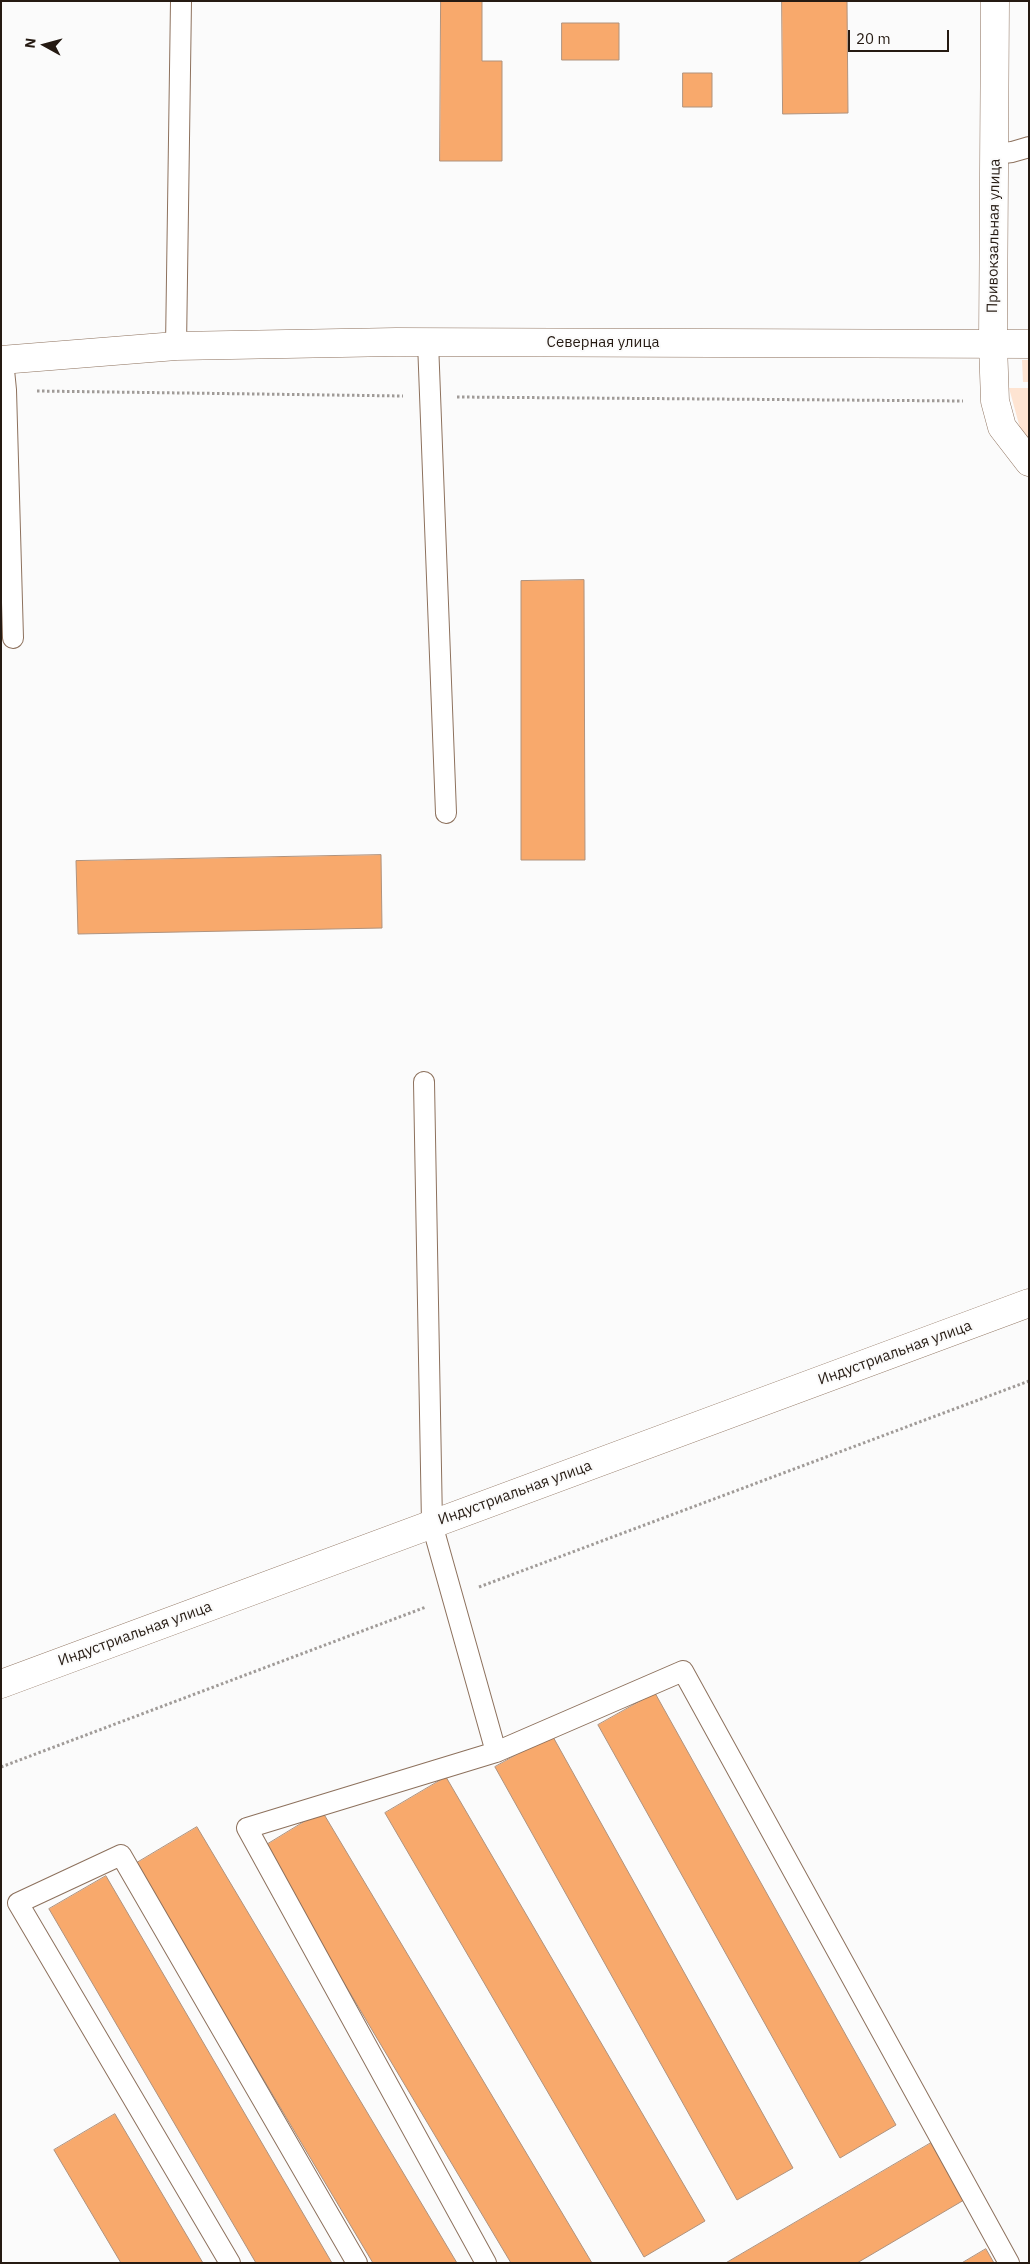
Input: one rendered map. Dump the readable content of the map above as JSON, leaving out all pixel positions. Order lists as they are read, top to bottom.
{
  "streets": {
    "street": ["Привокзальная улица", "Северная улица", "Индустриальная улица"]
  },
  "crossings": [
    ["Привокзальная улица", "Северная улица"]
  ],
  "scale_bar": "20 m",
  "north": "left"
}
